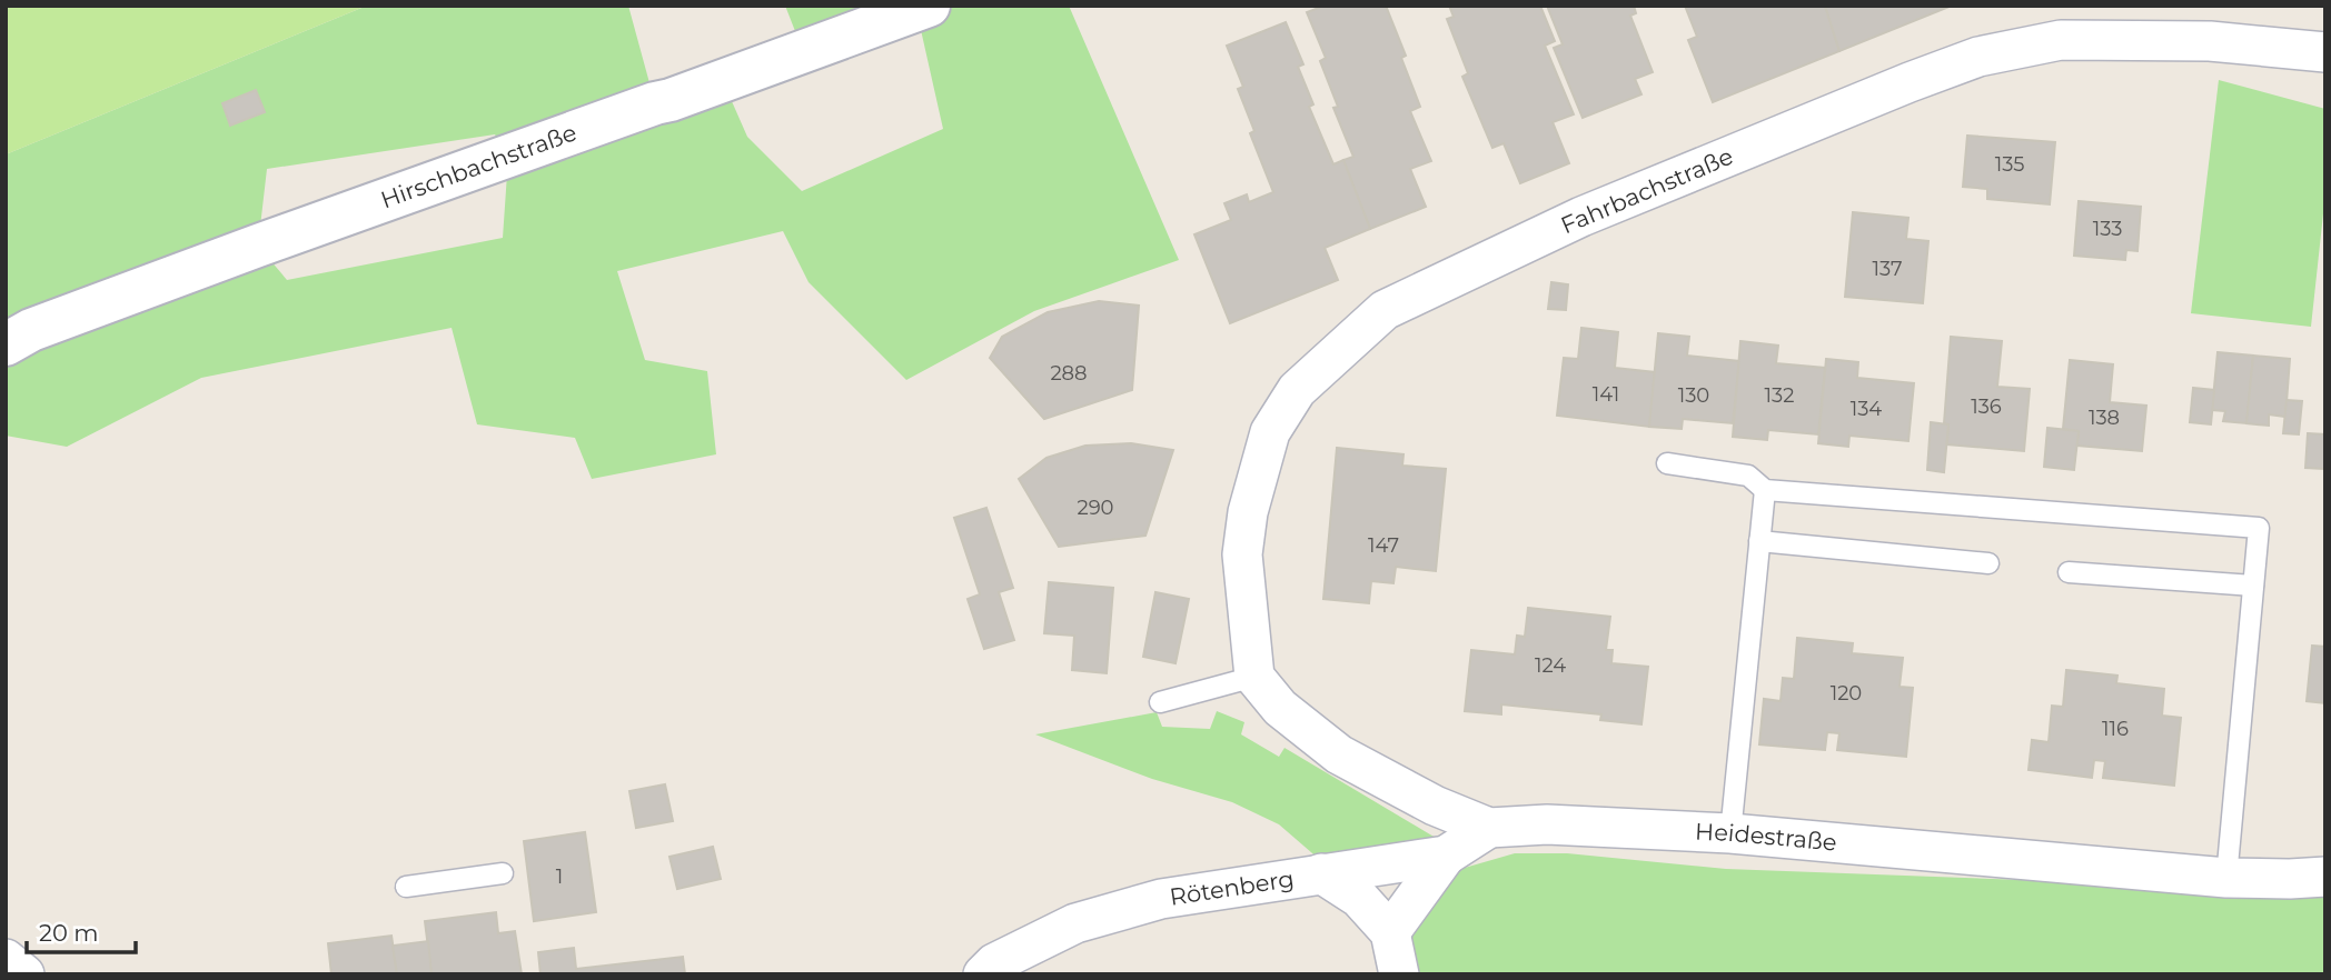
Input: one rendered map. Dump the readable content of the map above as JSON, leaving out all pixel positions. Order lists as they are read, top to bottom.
{
  "streets": {
    "street": [
      "Hirschbachstraße",
      "Fahrbachstraße",
      "Heidestraße",
      "Rötenberg"
    ]
  },
  "crossings": [
    ["Fahrbachstraße", "Heidestraße"],
    ["Heidestraße", "Rötenberg"]
  ],
  "house_numbers": [
    "135",
    "133",
    "137",
    "288",
    "141",
    "130",
    "132",
    "136",
    "134",
    "138",
    "290",
    "147",
    "124",
    "120",
    "116",
    "1"
  ],
  "scale_bar": "20 m"
}
